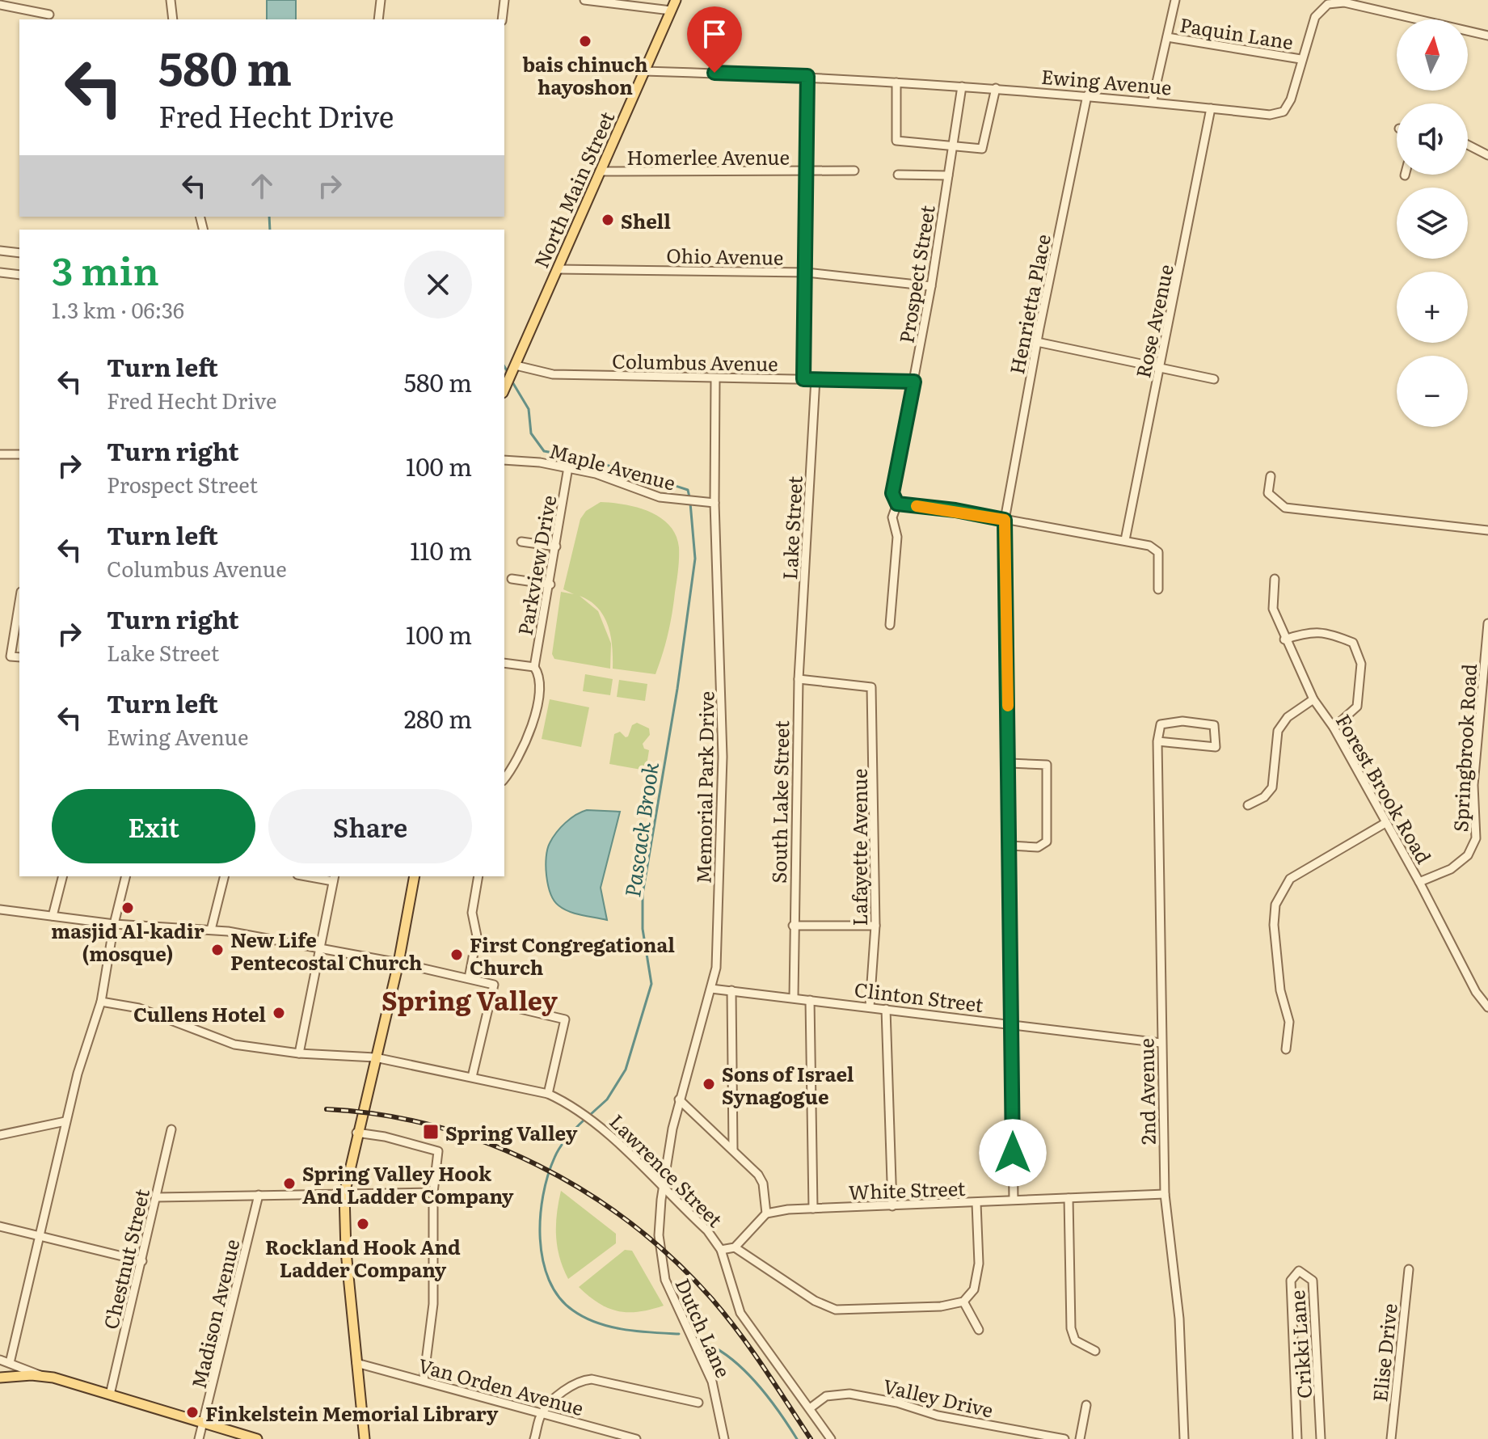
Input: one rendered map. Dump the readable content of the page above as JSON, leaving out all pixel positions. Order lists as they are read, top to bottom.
{
  "streets": {
    "main road": ["North Main Street"],
    "street": [
      "Paquin Lane",
      "Ewing Avenue",
      "Homerlee Avenue",
      "Ohio Avenue",
      "Prospect Street",
      "Henrietta Place",
      "Rose Avenue",
      "Columbus Avenue",
      "Maple Avenue",
      "Lake Street",
      "Parkview Drive",
      "Springbrook Road",
      "Memorial Park Drive",
      "Forest Brook Road",
      "South Lake Street",
      "Lafayette Avenue",
      "Clinton Street",
      "2nd Avenue",
      "Lawrence Street",
      "White Street",
      "Chestnut Street",
      "Madison Avenue",
      "Dutch Lane",
      "Crikki Lane",
      "Elise Drive",
      "Van Orden Avenue",
      "Valley Drive"
    ]
  },
  "crossings": [
    ["Paquin Lane", "Ewing Avenue"],
    ["Ewing Avenue", "North Main Street"],
    ["Ewing Avenue", "Prospect Street"],
    ["Ewing Avenue", "Henrietta Place"],
    ["Ewing Avenue", "Rose Avenue"],
    ["Homerlee Avenue", "North Main Street"],
    ["North Main Street", "Ohio Avenue"],
    ["North Main Street", "Columbus Avenue"],
    ["Ohio Avenue", "Prospect Street"],
    ["Prospect Street", "Columbus Avenue"],
    ["Henrietta Place", "Clinton Street"],
    ["Henrietta Place", "White Street"],
    ["Columbus Avenue", "Lake Street"],
    ["Columbus Avenue", "Memorial Park Drive"],
    ["Maple Avenue", "Parkview Drive"],
    ["Maple Avenue", "Memorial Park Drive"],
    ["Lake Street", "South Lake Street"],
    ["Lake Street", "Lafayette Avenue"],
    ["Springbrook Road", "Forest Brook Road"],
    ["Memorial Park Drive", "Clinton Street"],
    ["Memorial Park Drive", "Lawrence Street"],
    ["Memorial Park Drive", "Dutch Lane"],
    ["South Lake Street", "Lafayette Avenue"],
    ["Lafayette Avenue", "Clinton Street"],
    ["Clinton Street", "2nd Avenue"],
    ["2nd Avenue", "White Street"],
    ["Lawrence Street", "Dutch Lane"],
    ["Lawrence Street", "Valley Drive"]
  ],
  "districts": ["Spring Valley"],
  "water": ["Pascack Brook"],
  "places": {
    "other": [
      "bais chinuch hayoshon",
      "Shell",
      "masjid Al-kadir (mosque)",
      "New Life Pentecostal Church",
      "First Congregational Church",
      "Cullens Hotel",
      "Sons of Israel Synagogue",
      "Spring Valley Hook And Ladder Company",
      "Rockland Hook And Ladder Company",
      "Finkelstein Memorial Library"
    ],
    "transit": ["Spring Valley"]
  },
  "north": "top",
  "page": {
    "map_buttons": ["+", "−"],
    "turn": ["580 m", "Fred Hecht Drive"],
    "heading": ["3 min", "1.3 km · 06:36"],
    "list": [
      {
        "name": "Turn left",
        "note": "Fred Hecht Drive",
        "value": "580 m"
      },
      {
        "name": "Turn right",
        "note": "Prospect Street",
        "value": "100 m"
      },
      {
        "name": "Turn left",
        "note": "Columbus Avenue",
        "value": "110 m"
      },
      {
        "name": "Turn right",
        "note": "Lake Street",
        "value": "100 m"
      },
      {
        "name": "Turn left",
        "note": "Ewing Avenue",
        "value": "280 m"
      }
    ],
    "buttons": ["Exit", "Share"]
  }
}
